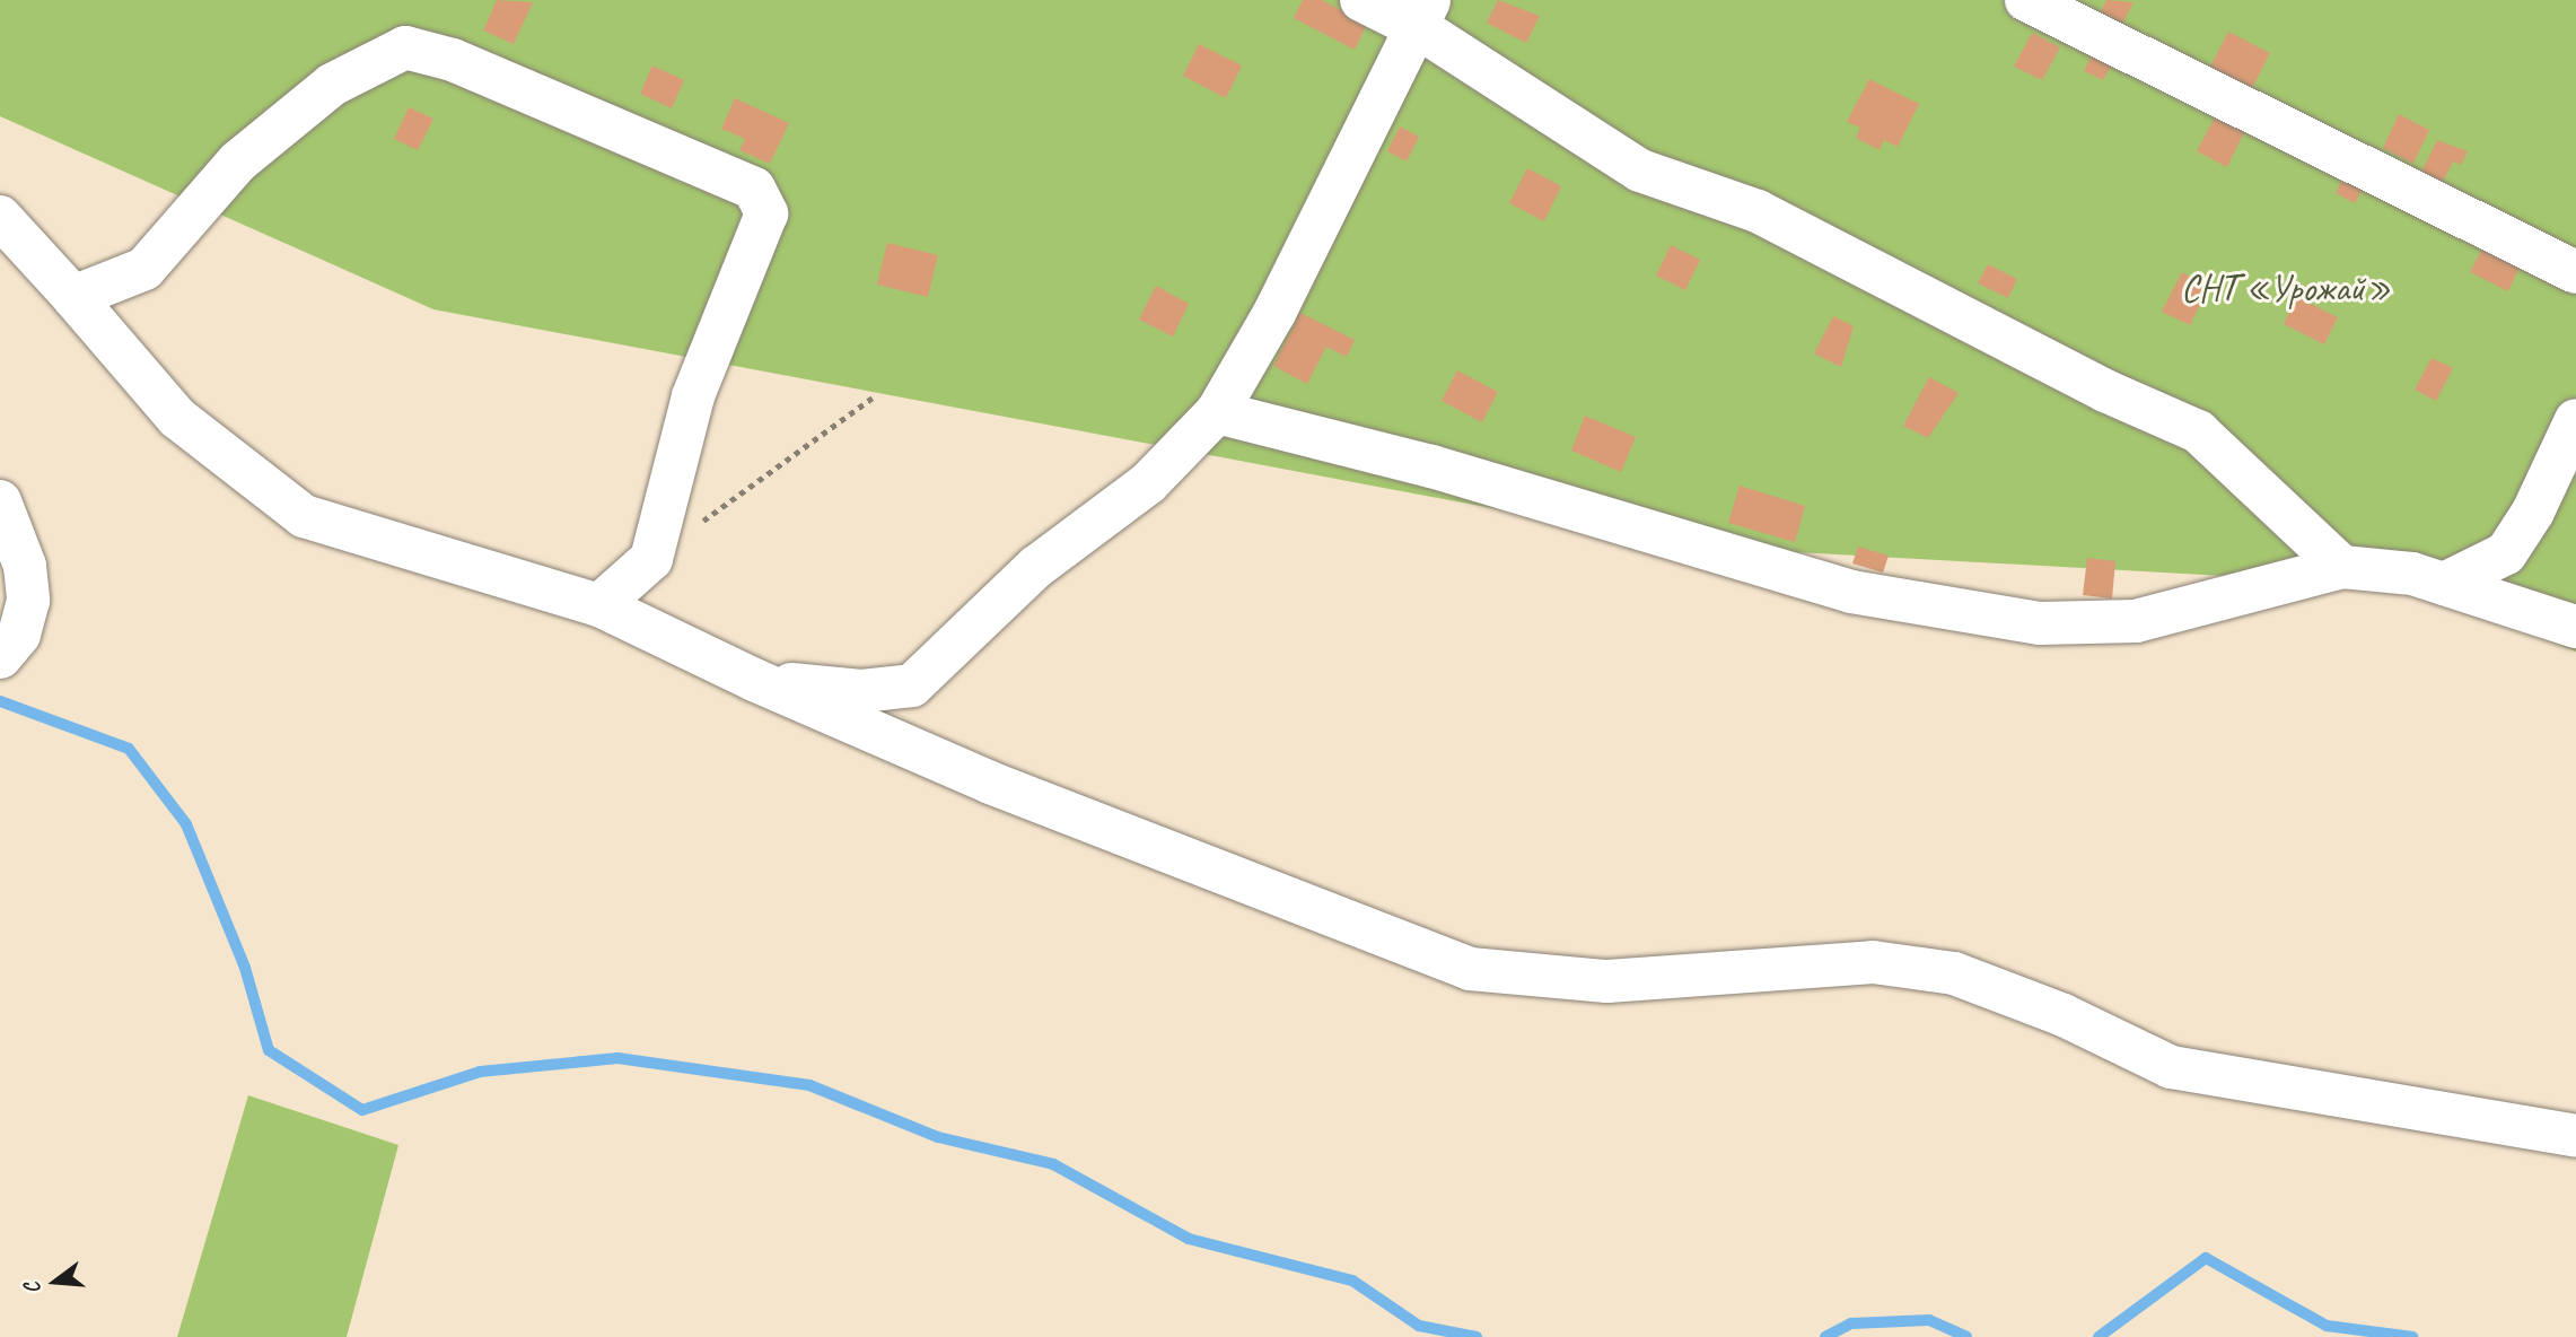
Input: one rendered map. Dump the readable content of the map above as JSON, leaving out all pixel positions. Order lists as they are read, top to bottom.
{
  "parks": ["СНТ «Урожай»"],
  "north": "left"
}
